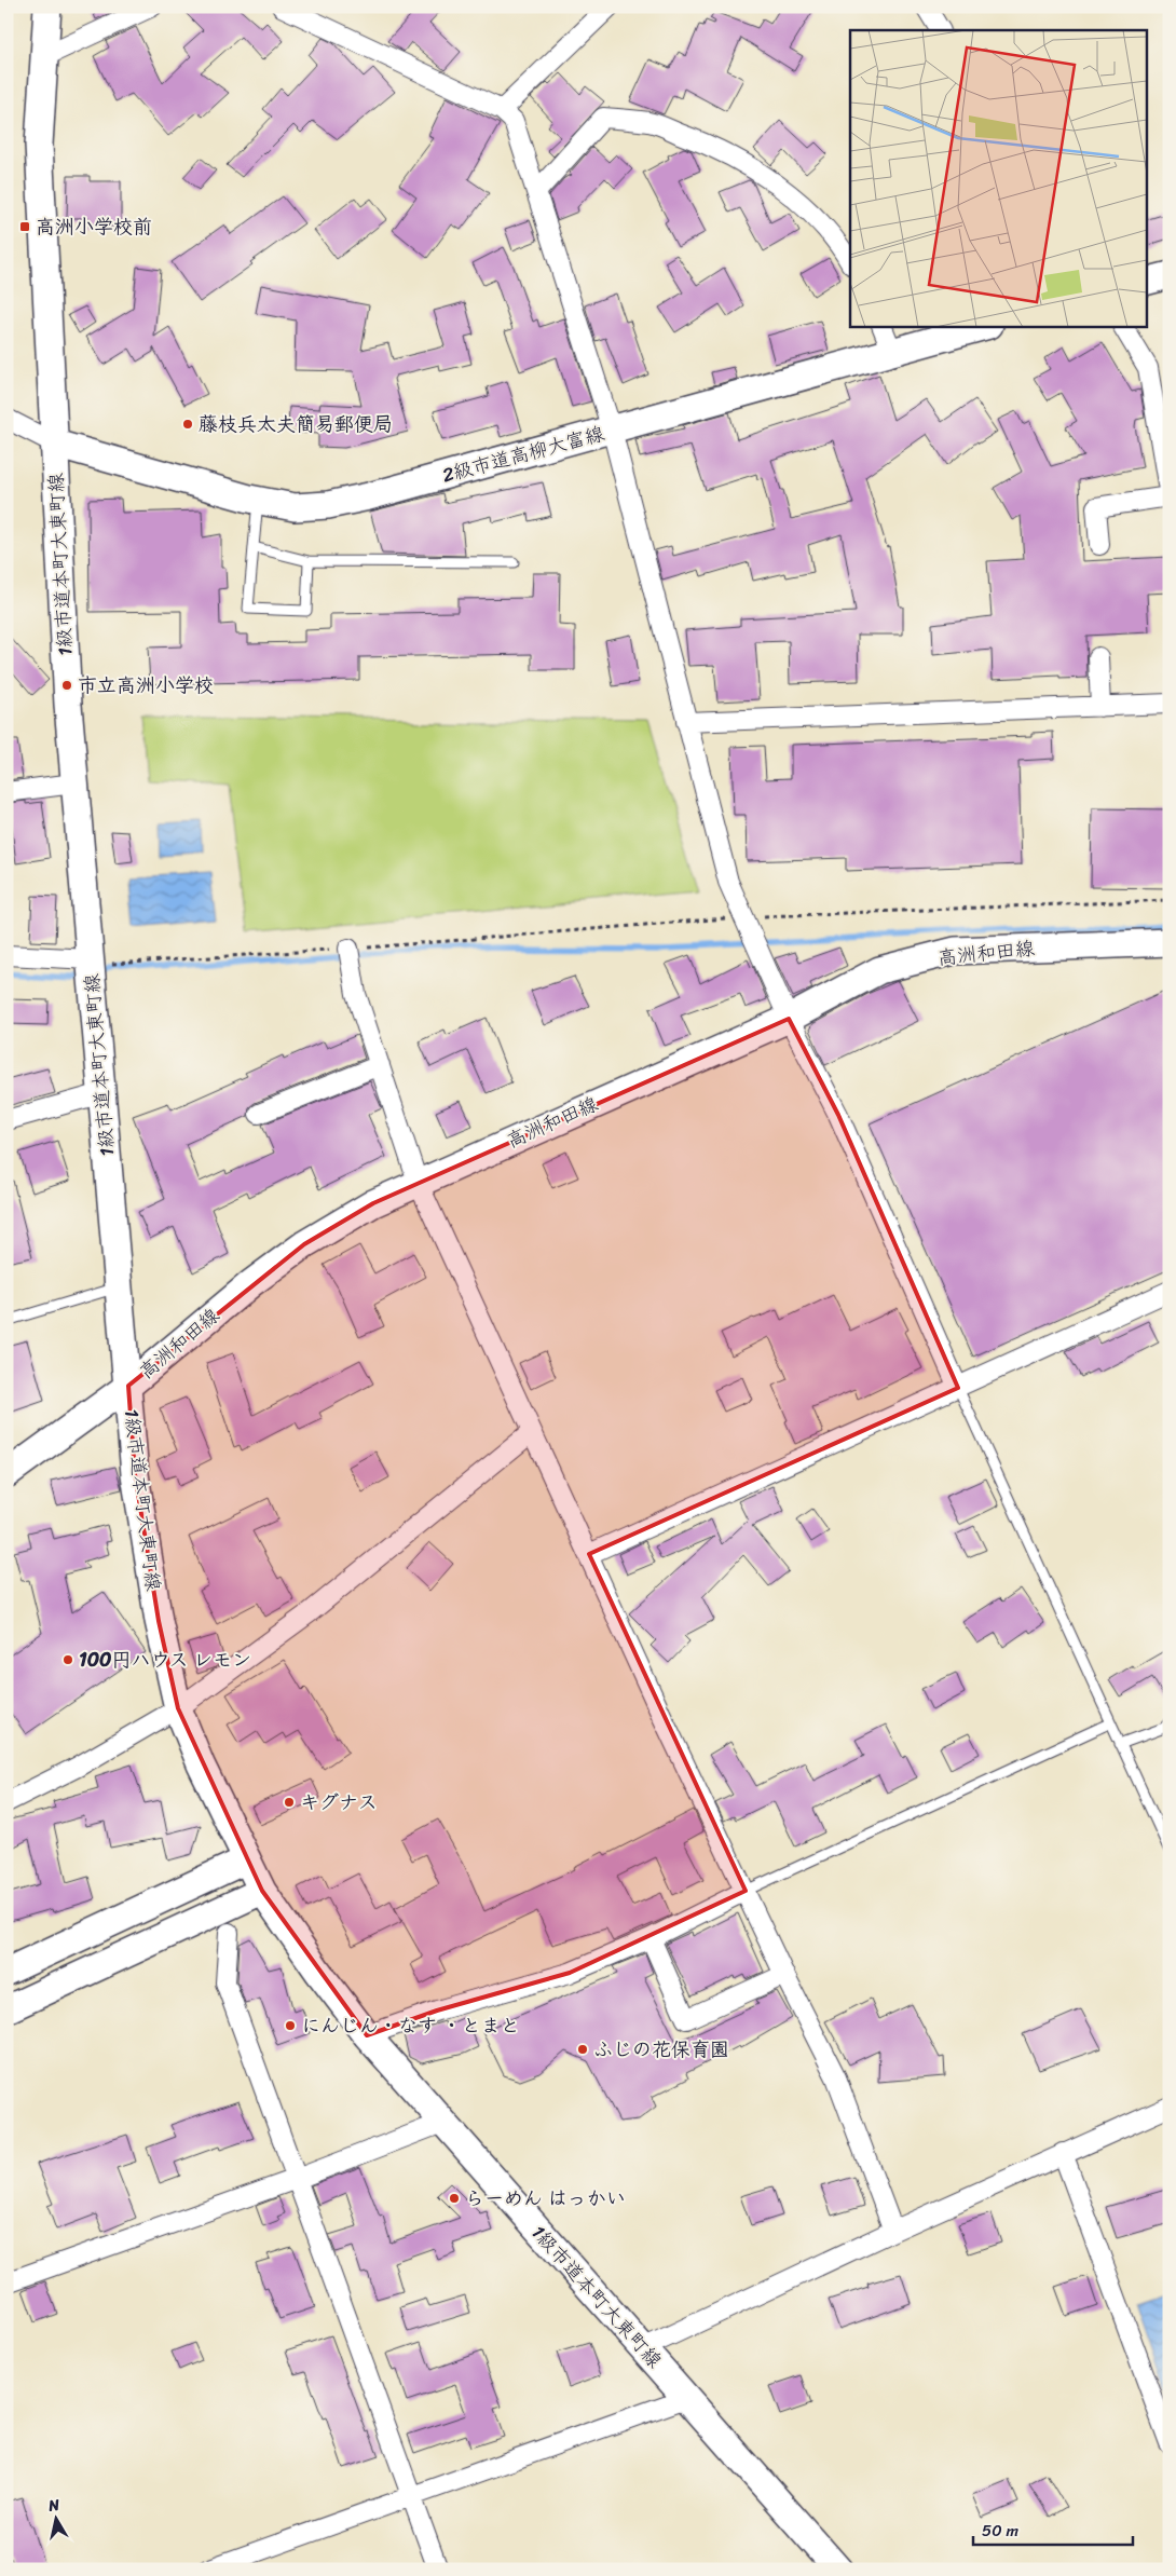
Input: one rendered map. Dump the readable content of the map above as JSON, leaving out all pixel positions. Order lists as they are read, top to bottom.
{
  "streets": {
    "street": ["2級市道高柳大富線", "1級市道本町大東町線", "高洲和田線"]
  },
  "crossings": [
    ["2級市道高柳大富線", "1級市道本町大東町線"],
    ["1級市道本町大東町線", "高洲和田線"]
  ],
  "places": {
    "transit": ["高洲小学校前"],
    "other": [
      "藤枝兵太夫簡易郵便局",
      "市立高洲小学校",
      "100円ハウス レモン",
      "キグナス",
      "にんじん・なす ・とまと",
      "ふじの花保育園",
      "らーめん はっかい"
    ]
  },
  "scale_bar": "50 m",
  "north": "top"
}
